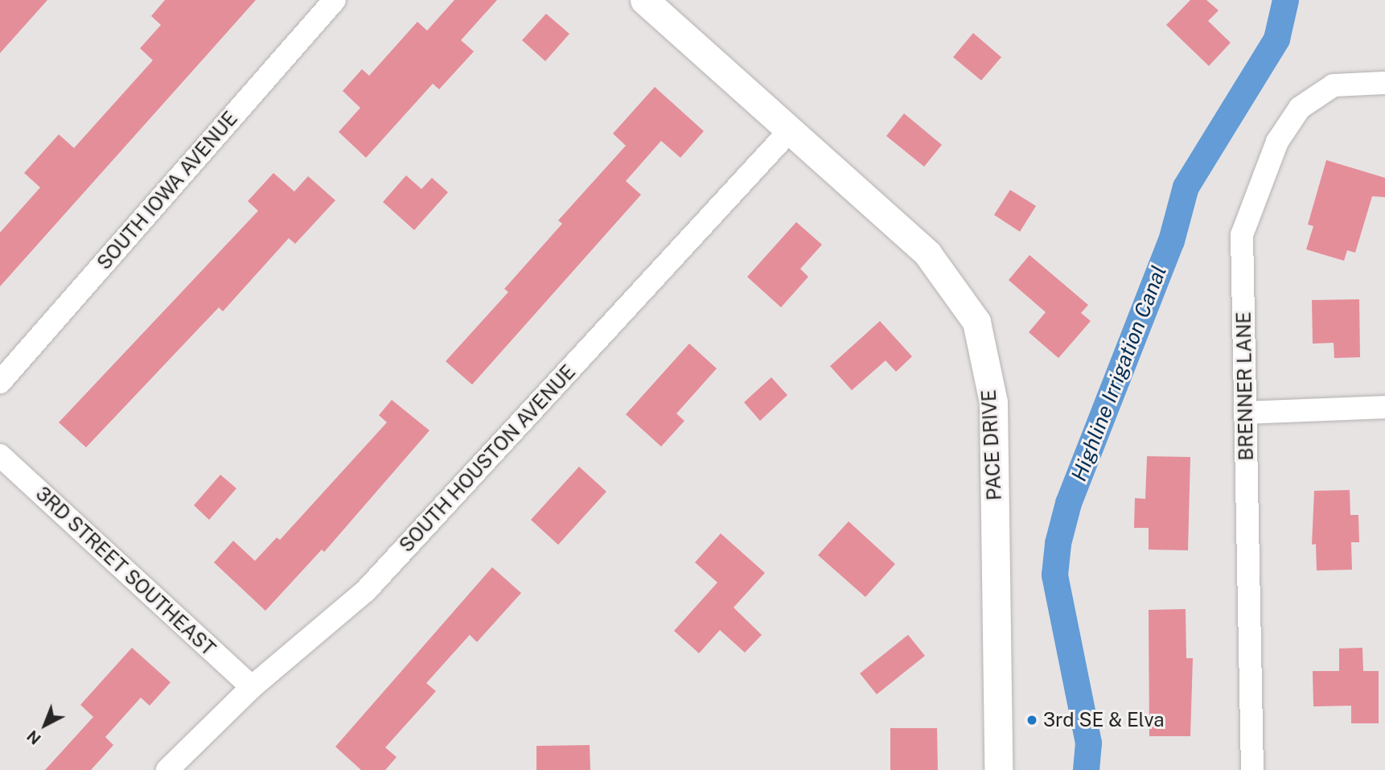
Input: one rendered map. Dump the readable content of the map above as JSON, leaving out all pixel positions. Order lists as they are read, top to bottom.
{
  "streets": {
    "street": [
      "SOUTH IOWA AVENUE",
      "BRENNER LANE",
      "PACE DRIVE",
      "SOUTH HOUSTON AVENUE",
      "3RD STREET SOUTHEAST"
    ]
  },
  "crossings": [
    ["PACE DRIVE", "SOUTH HOUSTON AVENUE"],
    ["SOUTH HOUSTON AVENUE", "3RD STREET SOUTHEAST"]
  ],
  "water": ["Highline Irrigation Canal"],
  "places": ["3rd SE & Elva"],
  "north": "bottom left"
}
